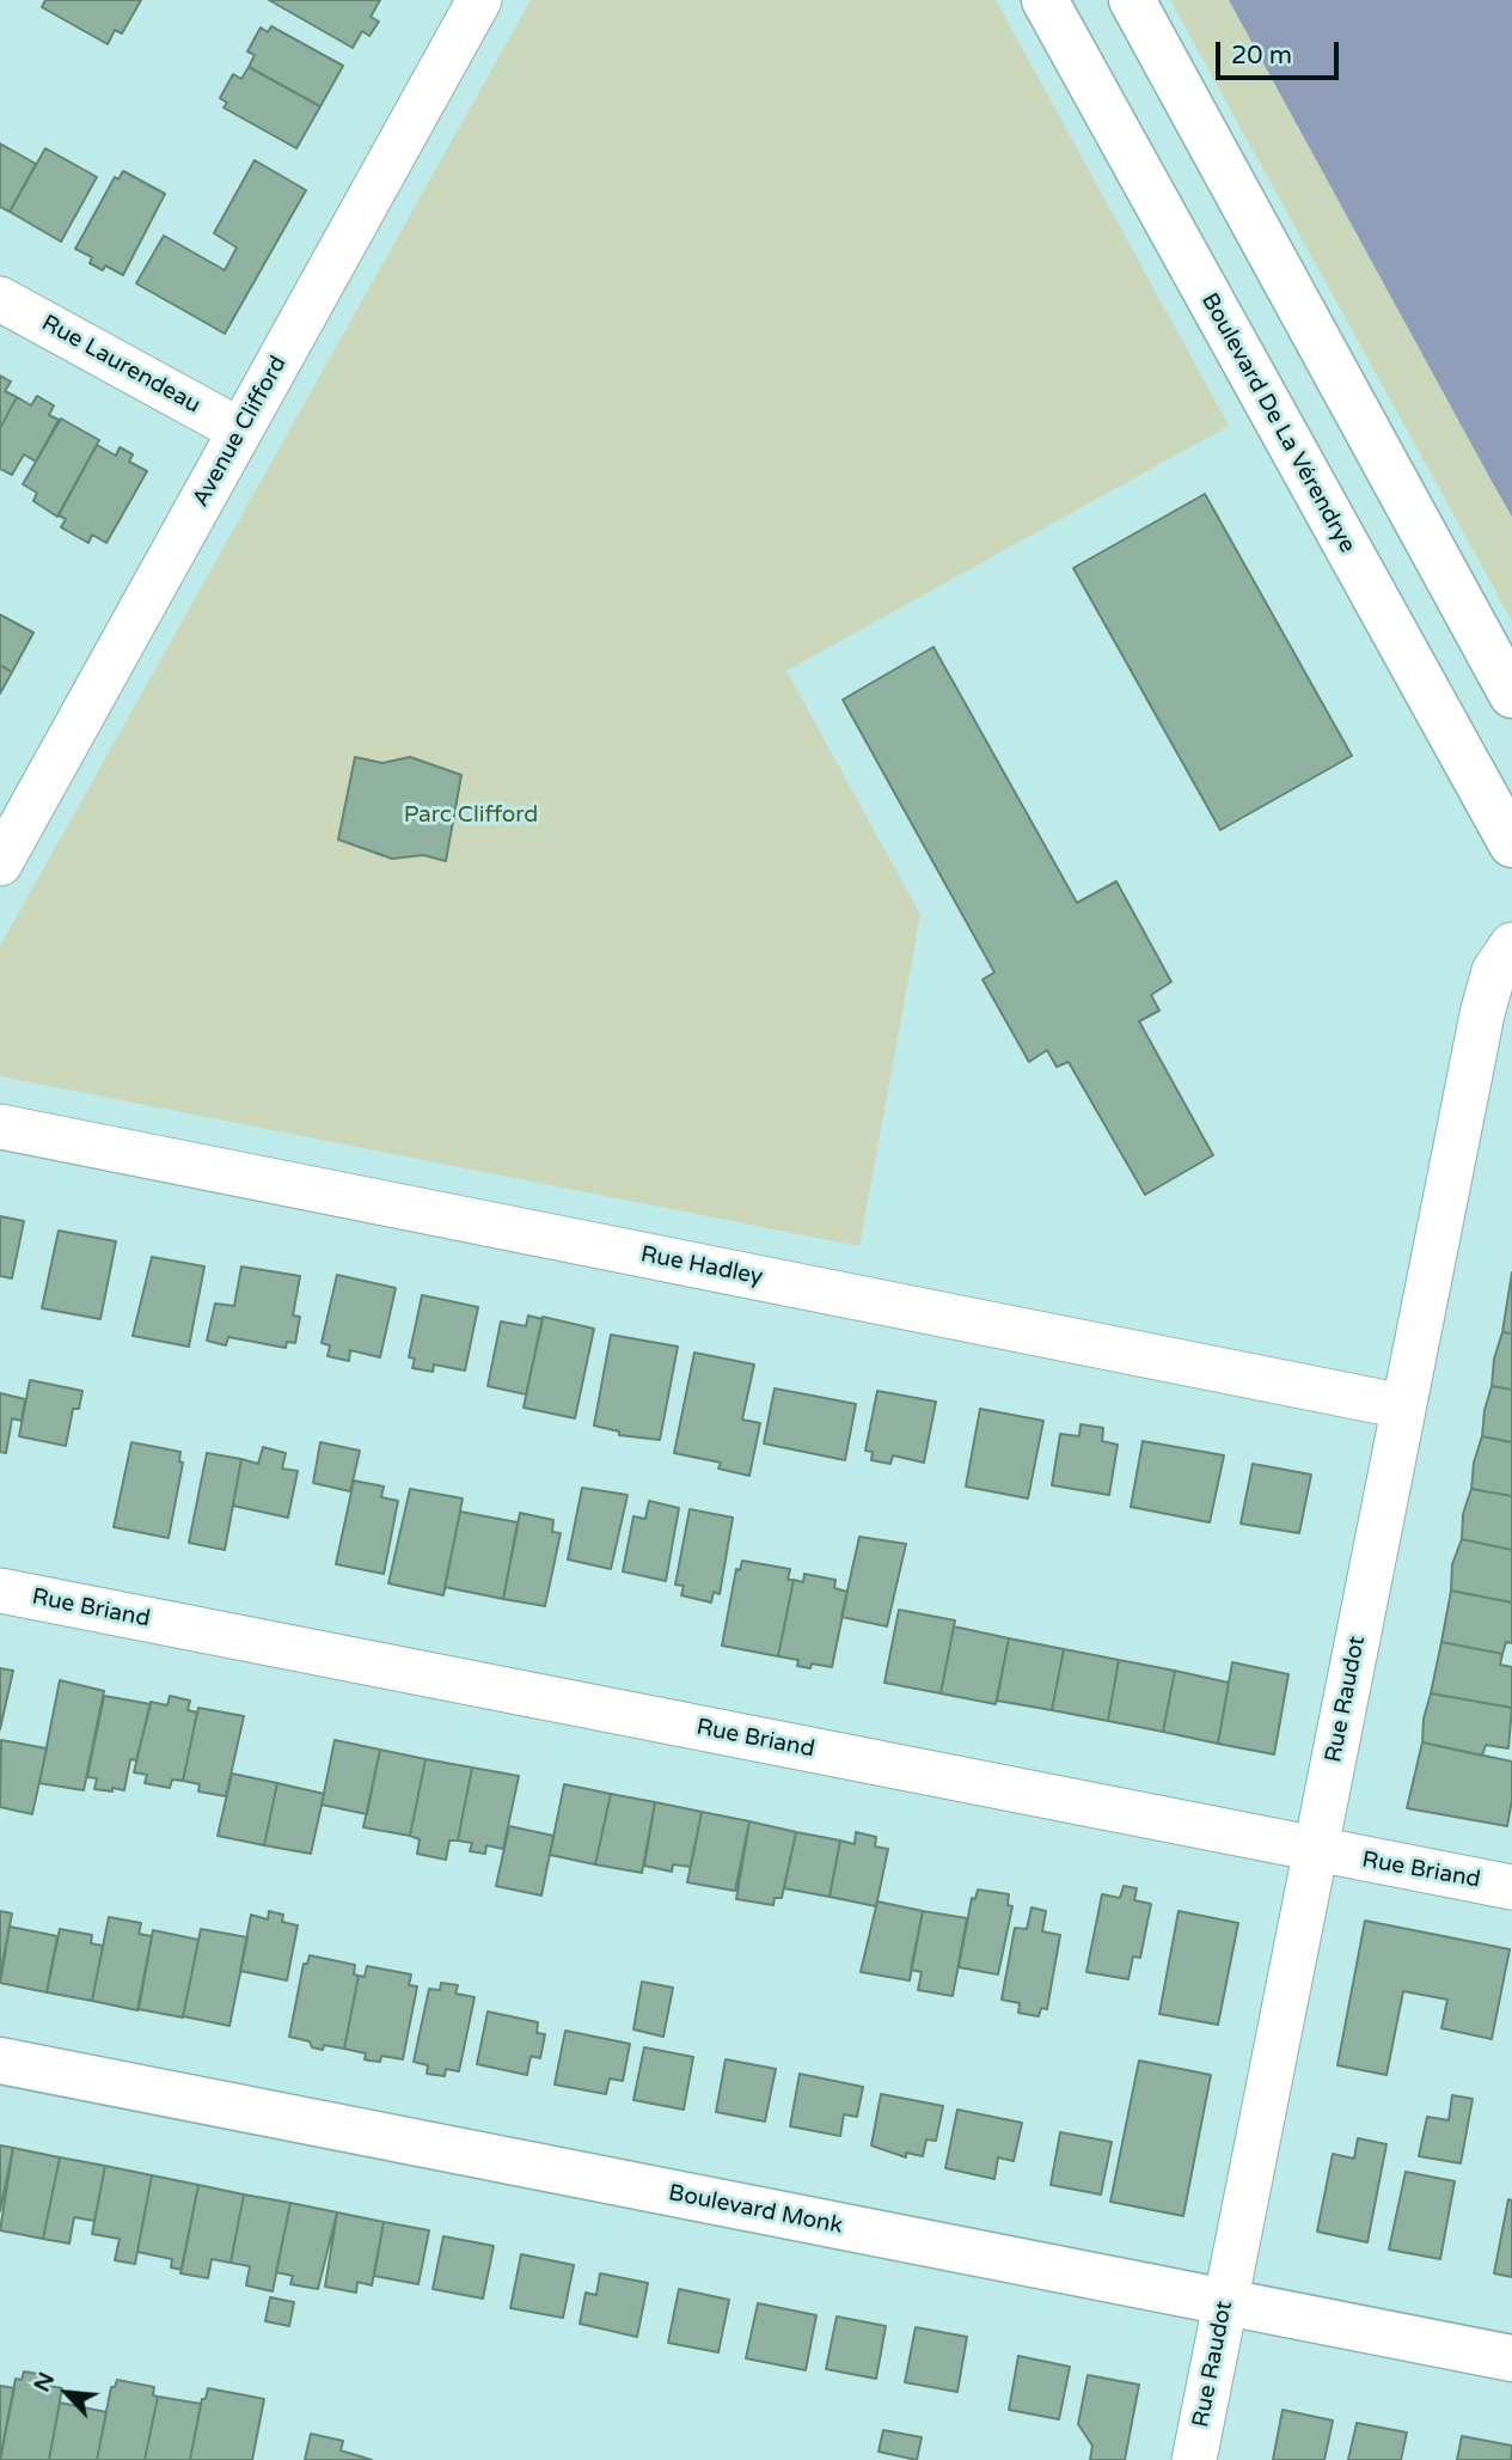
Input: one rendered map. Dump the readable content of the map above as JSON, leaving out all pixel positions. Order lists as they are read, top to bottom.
{
  "streets": {
    "main road": ["Boulevard De La Vérendrye", "Boulevard Monk"],
    "street": [
      "Rue Laurendeau",
      "Avenue Clifford",
      "Rue Hadley",
      "Rue Briand",
      "Rue Raudot"
    ]
  },
  "crossings": [
    ["Rue Laurendeau", "Avenue Clifford"],
    ["Rue Hadley", "Rue Raudot"],
    ["Rue Briand", "Rue Raudot"],
    ["Rue Raudot", "Boulevard Monk"]
  ],
  "parks": ["Parc Clifford"],
  "scale_bar": "20 m",
  "north": "top left"
}
